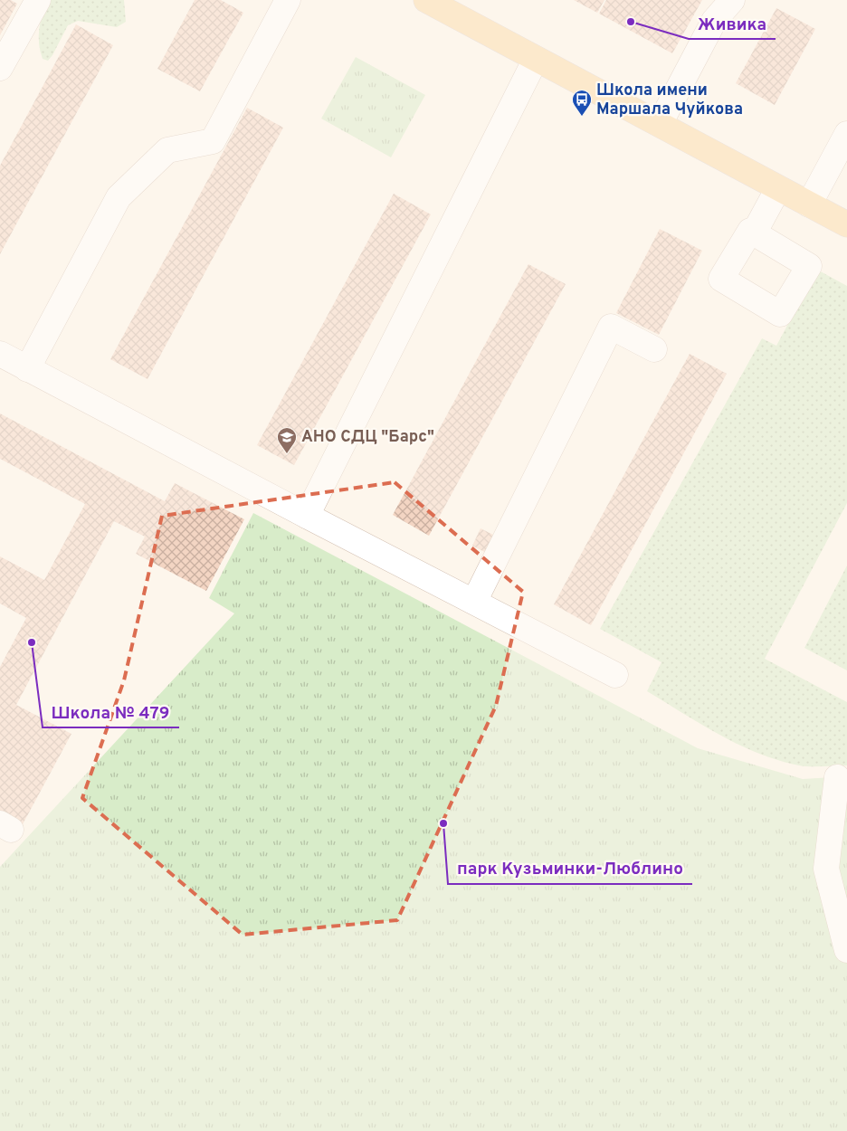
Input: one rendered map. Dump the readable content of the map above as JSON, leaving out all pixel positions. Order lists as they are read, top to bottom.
{
  "places": {
    "other": ["Живика", "Школа № 479", "парк Кузьминки-Люблино"],
    "bus stop": ["Школа имени Маршала Чуйкова"],
    "school or university": ["АНО СДЦ \"Барс\""]
  }
}
